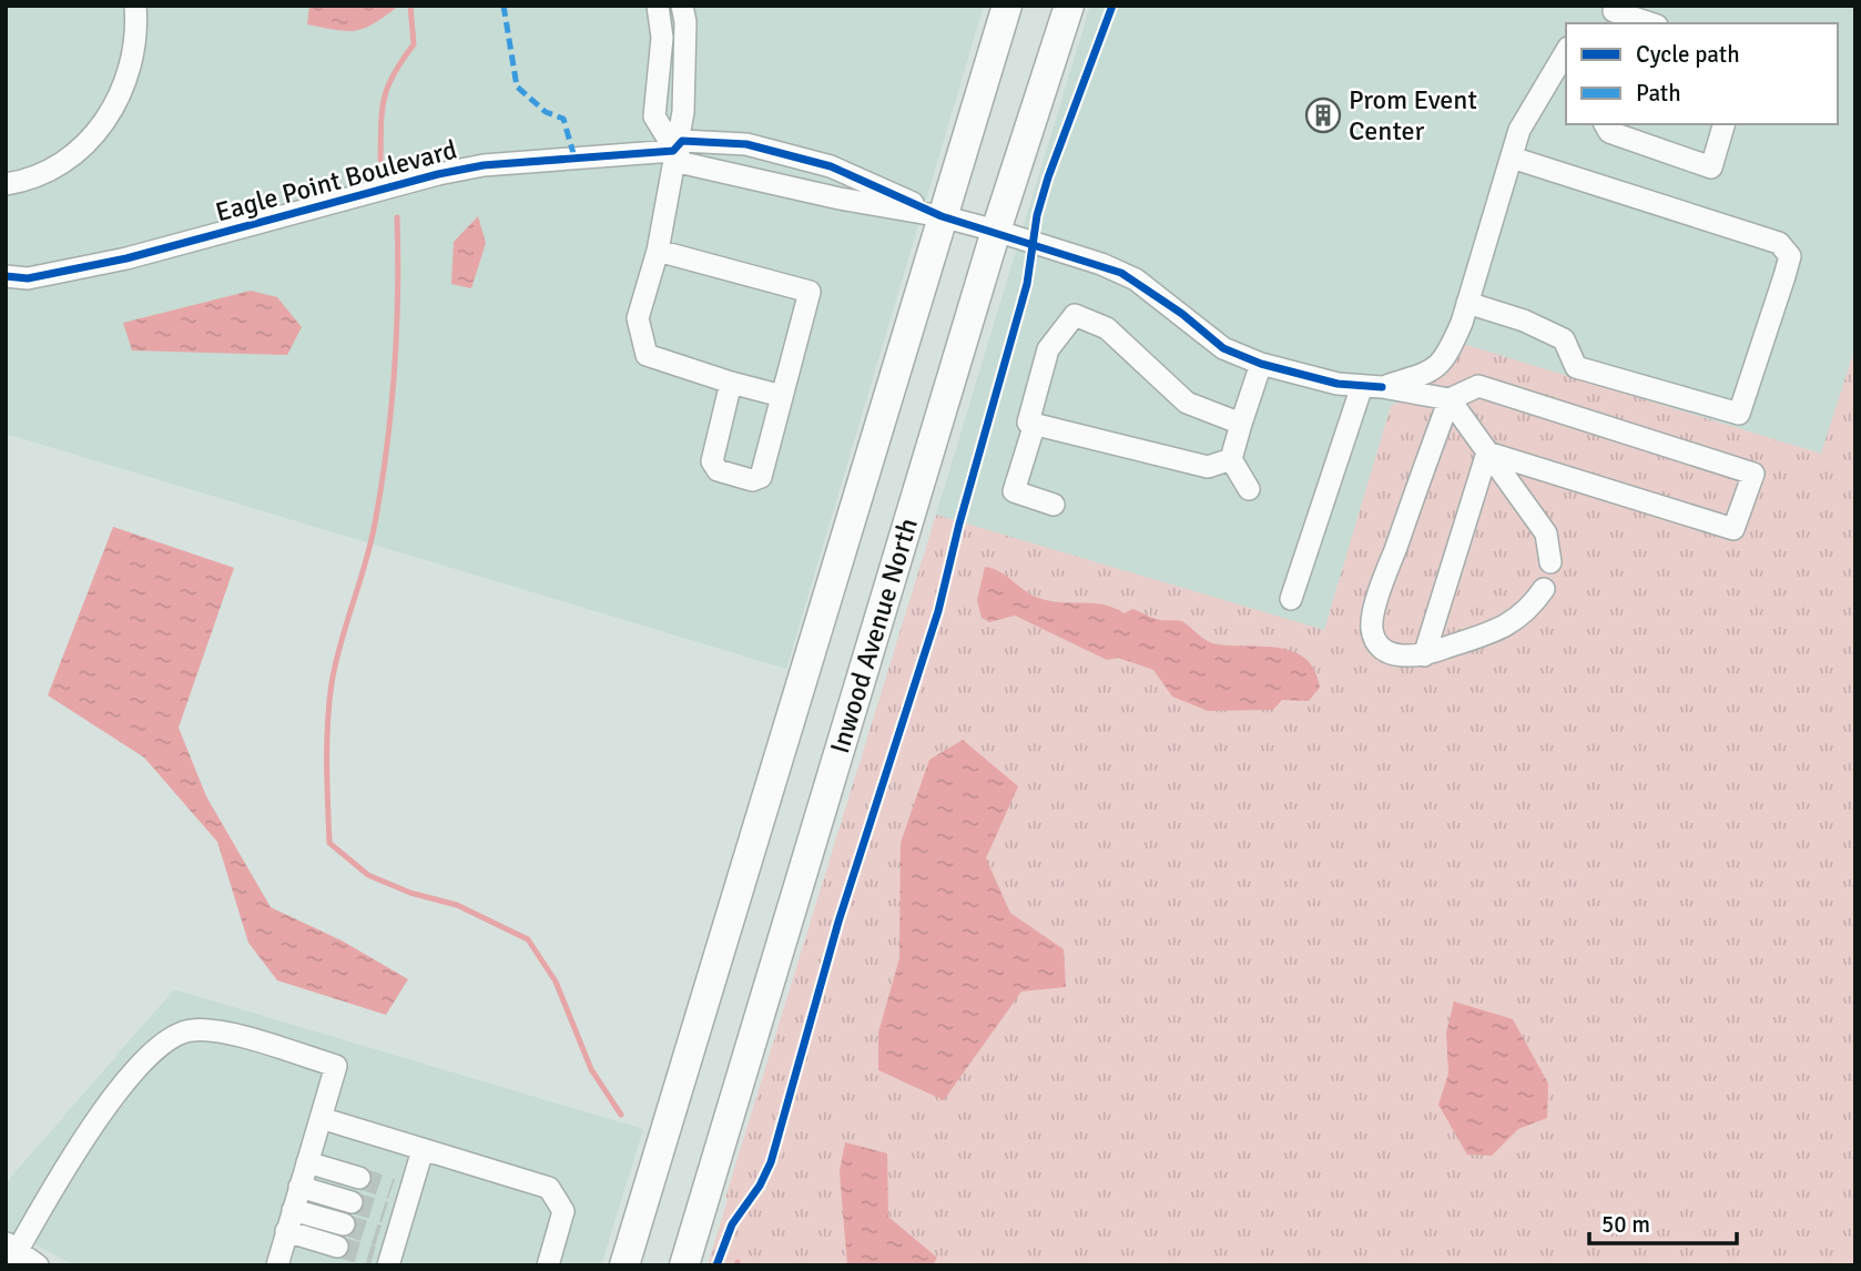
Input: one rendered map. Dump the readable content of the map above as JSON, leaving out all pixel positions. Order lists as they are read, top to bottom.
{
  "streets": {
    "main road": ["Inwood Avenue North"],
    "street": ["Eagle Point Boulevard"]
  },
  "places": {
    "building": ["Prom Event Center"]
  },
  "legend": ["Cycle path", "Path"],
  "scale_bar": "50 m"
}
